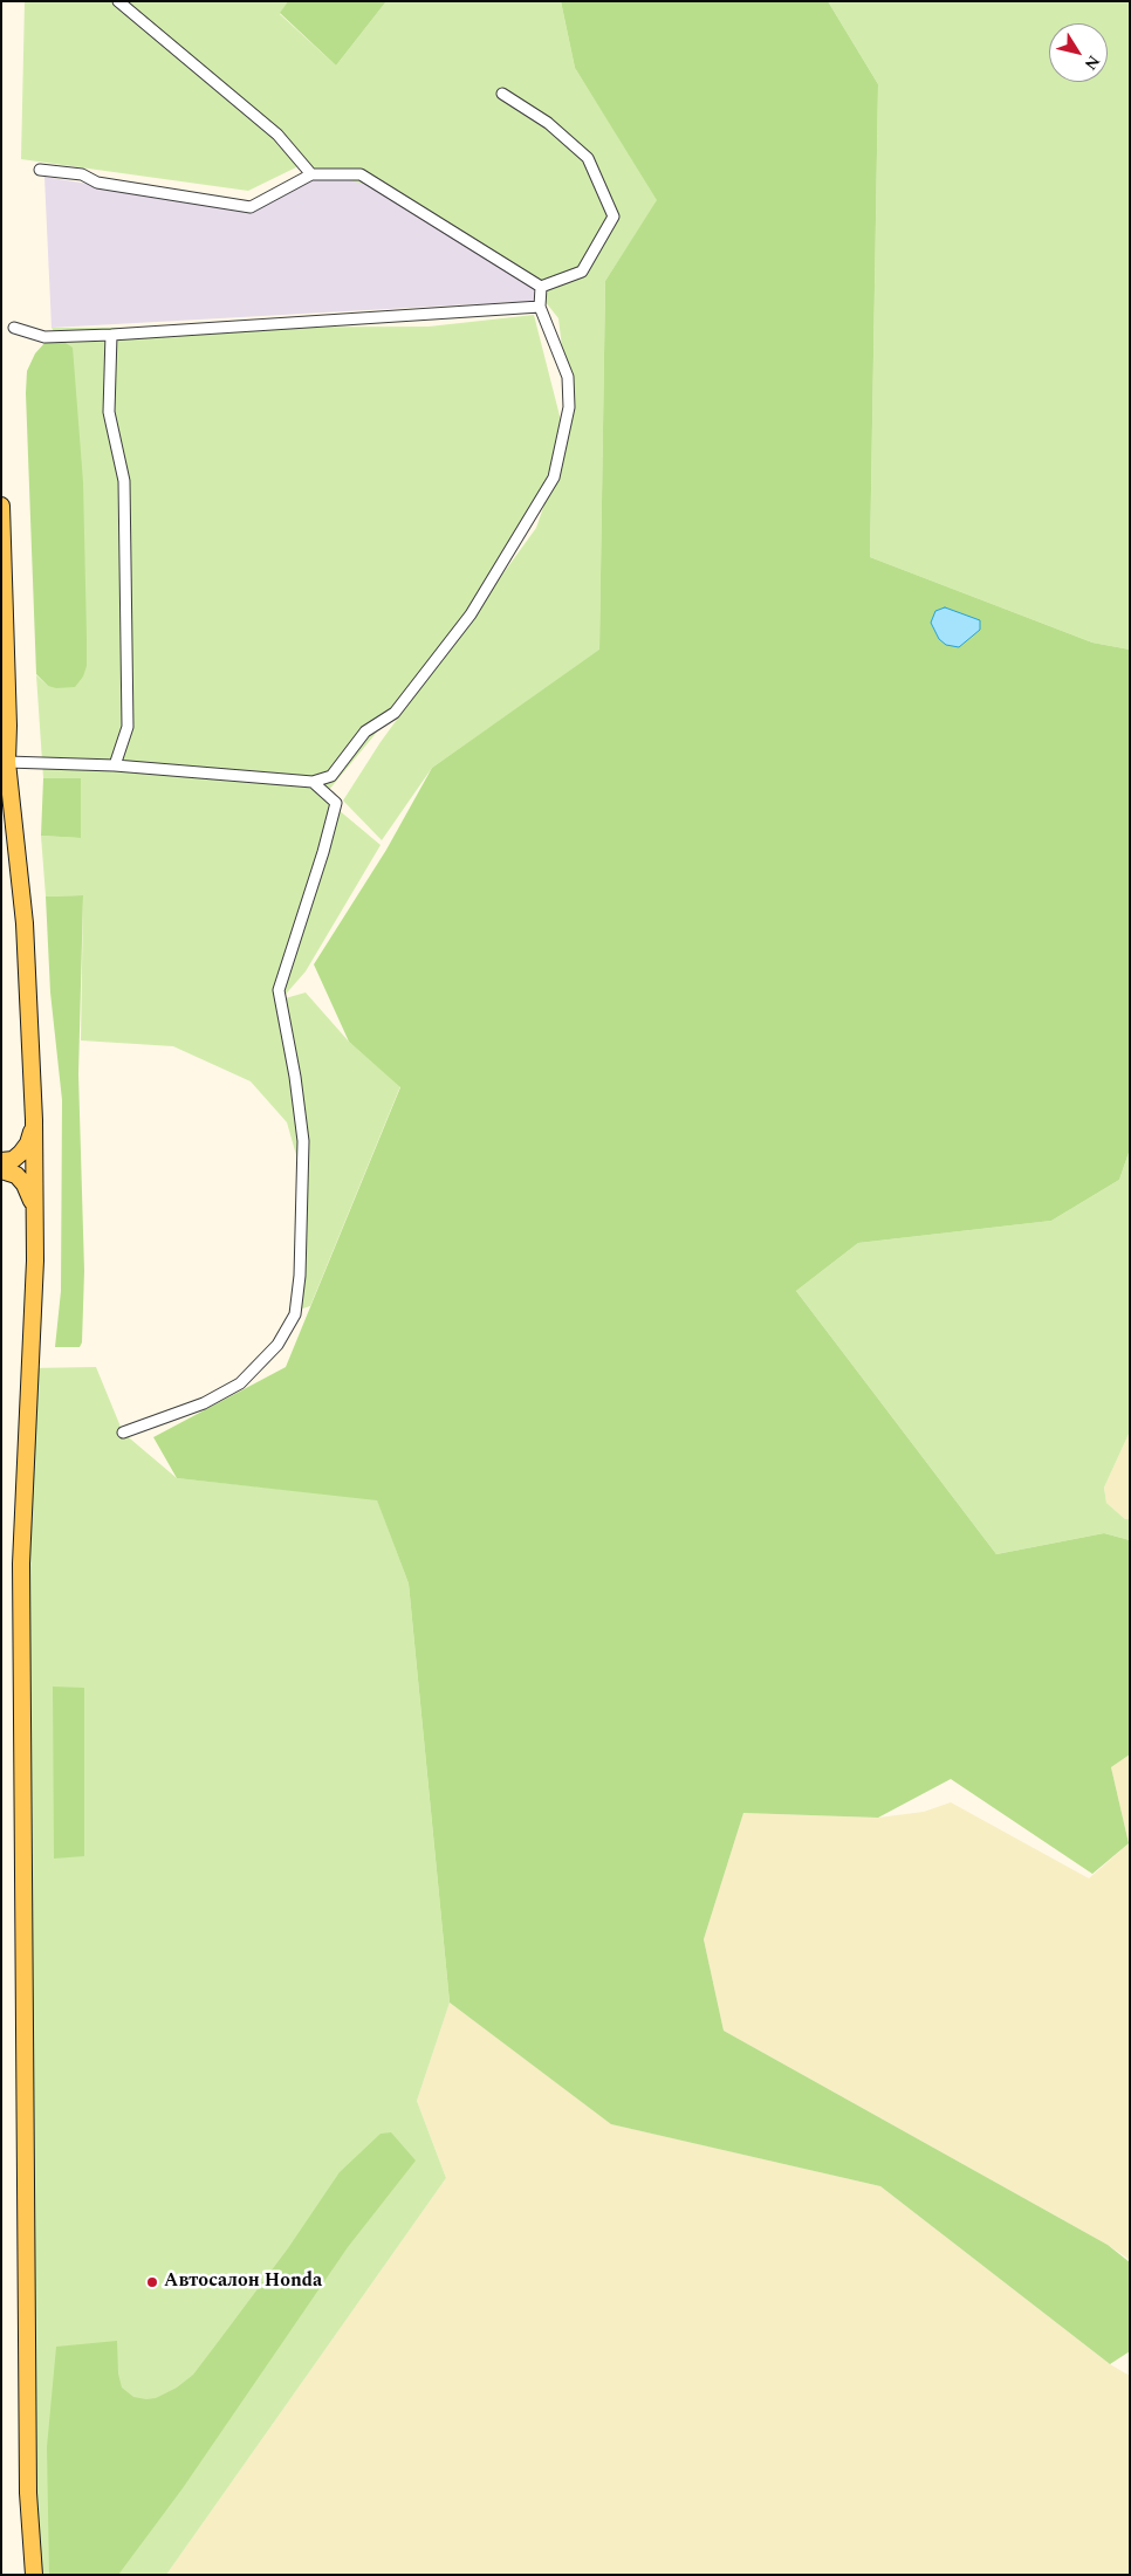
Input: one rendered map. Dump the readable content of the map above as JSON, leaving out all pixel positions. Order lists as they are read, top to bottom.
{
  "places": ["Автосалон Honda"],
  "north": "bottom right"
}
